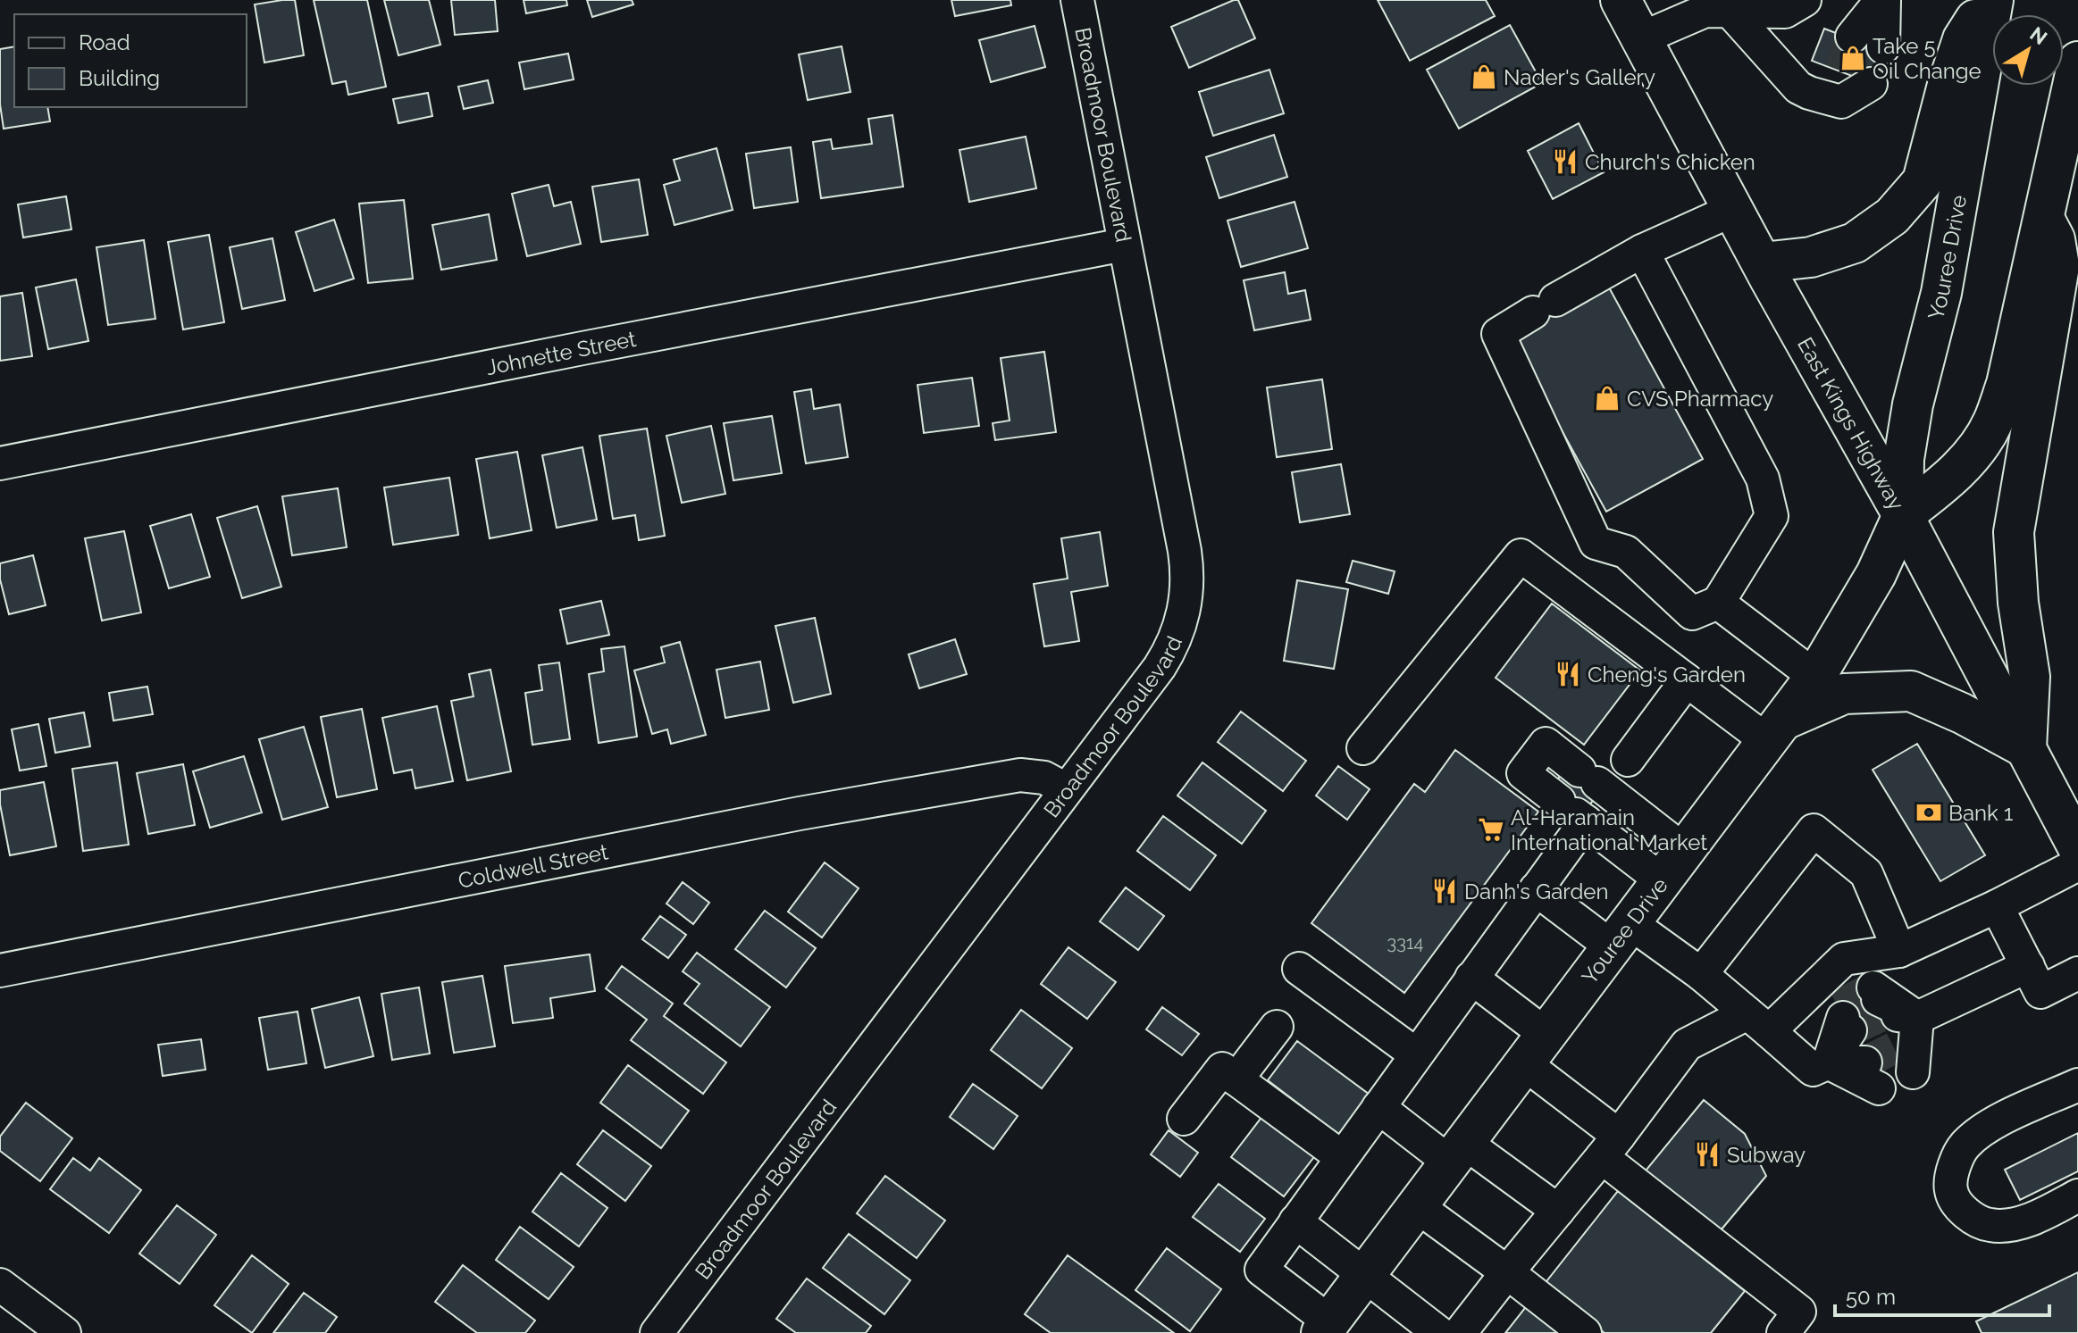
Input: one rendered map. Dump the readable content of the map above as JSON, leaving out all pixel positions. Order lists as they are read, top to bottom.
{
  "streets": {
    "main road": ["Youree Drive", "East Kings Highway"],
    "street": ["Broadmoor Boulevard", "Johnette Street", "Coldwell Street"]
  },
  "crossings": [
    ["Broadmoor Boulevard", "Johnette Street"],
    ["Broadmoor Boulevard", "Coldwell Street"],
    ["Youree Drive", "East Kings Highway"]
  ],
  "places": {
    "shop": ["Take 5 Oil Change", "Nader's Gallery", "CVS Pharmacy"],
    "restaurant": [
      "Church's Chicken",
      "Cheng's Garden",
      "Danh's Garden",
      "Subway"
    ],
    "bank": ["Bank 1"],
    "supermarket": ["Al-Haramain International Market"]
  },
  "house_numbers": ["3314"],
  "legend": ["Road", "Building"],
  "scale_bar": "50 m",
  "north": "top right"
}
